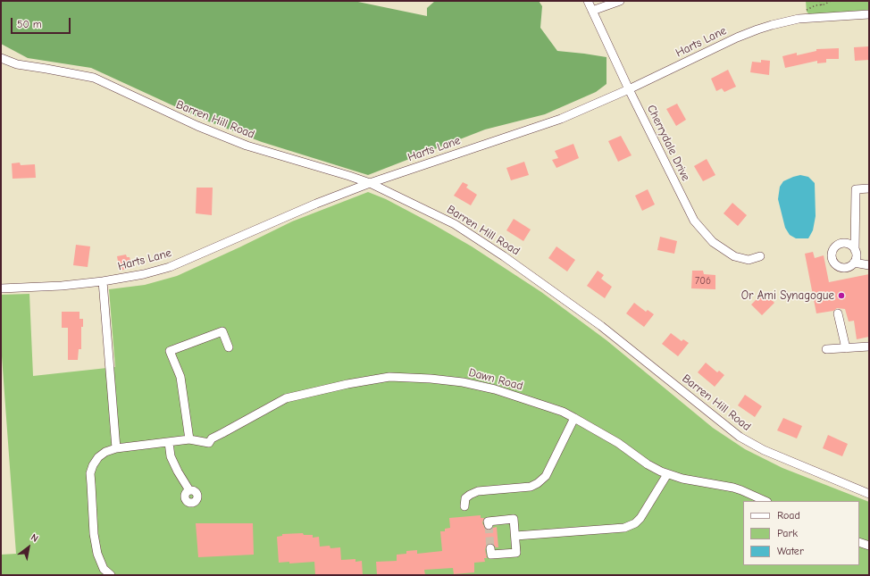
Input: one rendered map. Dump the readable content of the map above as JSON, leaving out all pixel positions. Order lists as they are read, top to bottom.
{
  "streets": {
    "street": [
      "Harts Lane",
      "Barren Hill Road",
      "Cherrydale Drive",
      "Dawn Road"
    ]
  },
  "crossings": [
    ["Harts Lane", "Barren Hill Road"],
    ["Harts Lane", "Cherrydale Drive"]
  ],
  "places": ["Or Ami Synagogue"],
  "house_numbers": ["706"],
  "legend": ["Road", "Park", "Water"],
  "scale_bar": "50 m",
  "north": "top right"
}
